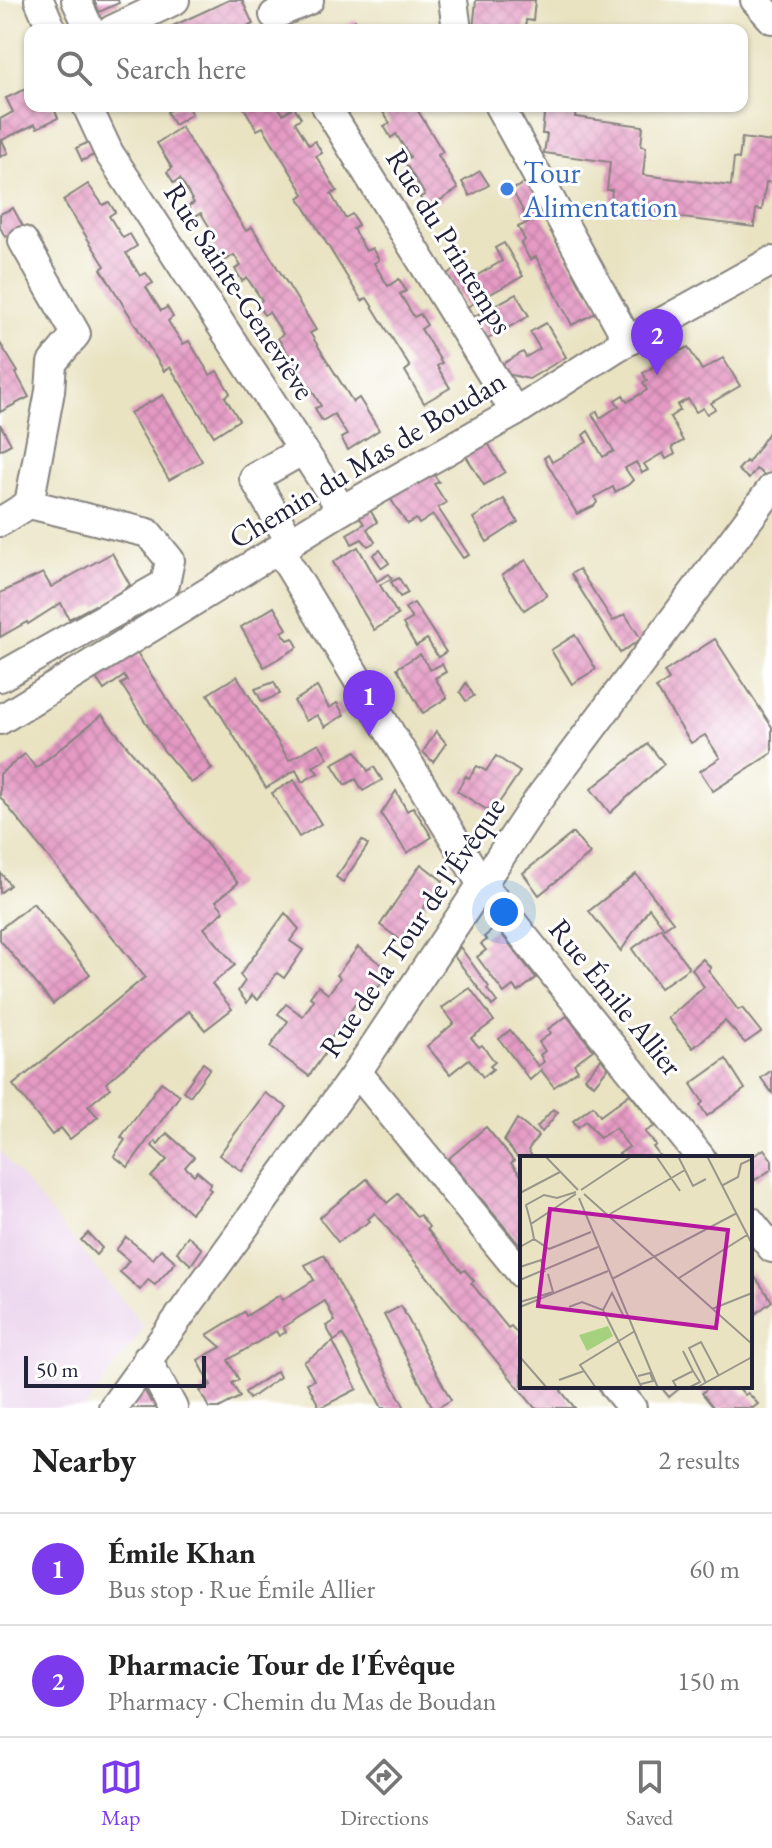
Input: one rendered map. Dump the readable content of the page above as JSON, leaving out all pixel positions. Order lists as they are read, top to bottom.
{
  "streets": {
    "street": [
      "Rue du Printemps",
      "Rue Sainte-Geneviève",
      "Chemin du Mas de Boudan",
      "Rue de la Tour de l'Évêque",
      "Rue Émile Allier"
    ]
  },
  "crossings": [
    ["Rue du Printemps", "Chemin du Mas de Boudan"],
    ["Rue Sainte-Geneviève", "Chemin du Mas de Boudan"],
    ["Rue Sainte-Geneviève", "Rue Émile Allier"],
    ["Chemin du Mas de Boudan", "Rue Émile Allier"],
    ["Rue de la Tour de l'Évêque", "Rue Émile Allier"]
  ],
  "places": ["Tour Alimentation"],
  "scale_bar": "50 m",
  "page": {
    "search": "Search here",
    "pins": ["2", "1"],
    "scale": "50 m",
    "heading": ["Nearby", "2 results"],
    "list": [
      {
        "mark": "1",
        "name": "Émile Khan",
        "note": "Bus stop · Rue Émile Allier",
        "value": "60 m"
      },
      {
        "mark": "2",
        "name": "Pharmacie Tour de l'Évêque",
        "note": "Pharmacy · Chemin du Mas de Boudan",
        "value": "150 m"
      }
    ],
    "nav": ["Map", "Directions", "Saved"]
  }
}
